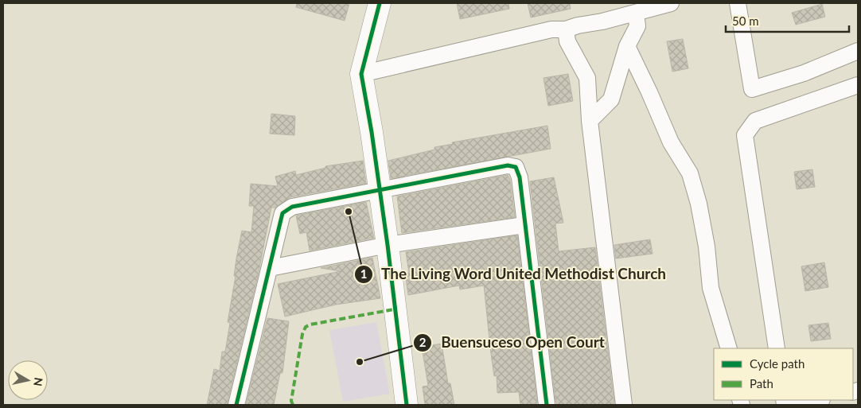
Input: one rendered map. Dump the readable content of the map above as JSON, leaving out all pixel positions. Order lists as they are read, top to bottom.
{
  "places": ["The Living Word United Methodist Church", "Buensuceso Open Court"],
  "legend": ["Cycle path", "Path"],
  "scale_bar": "50 m",
  "north": "right"
}
